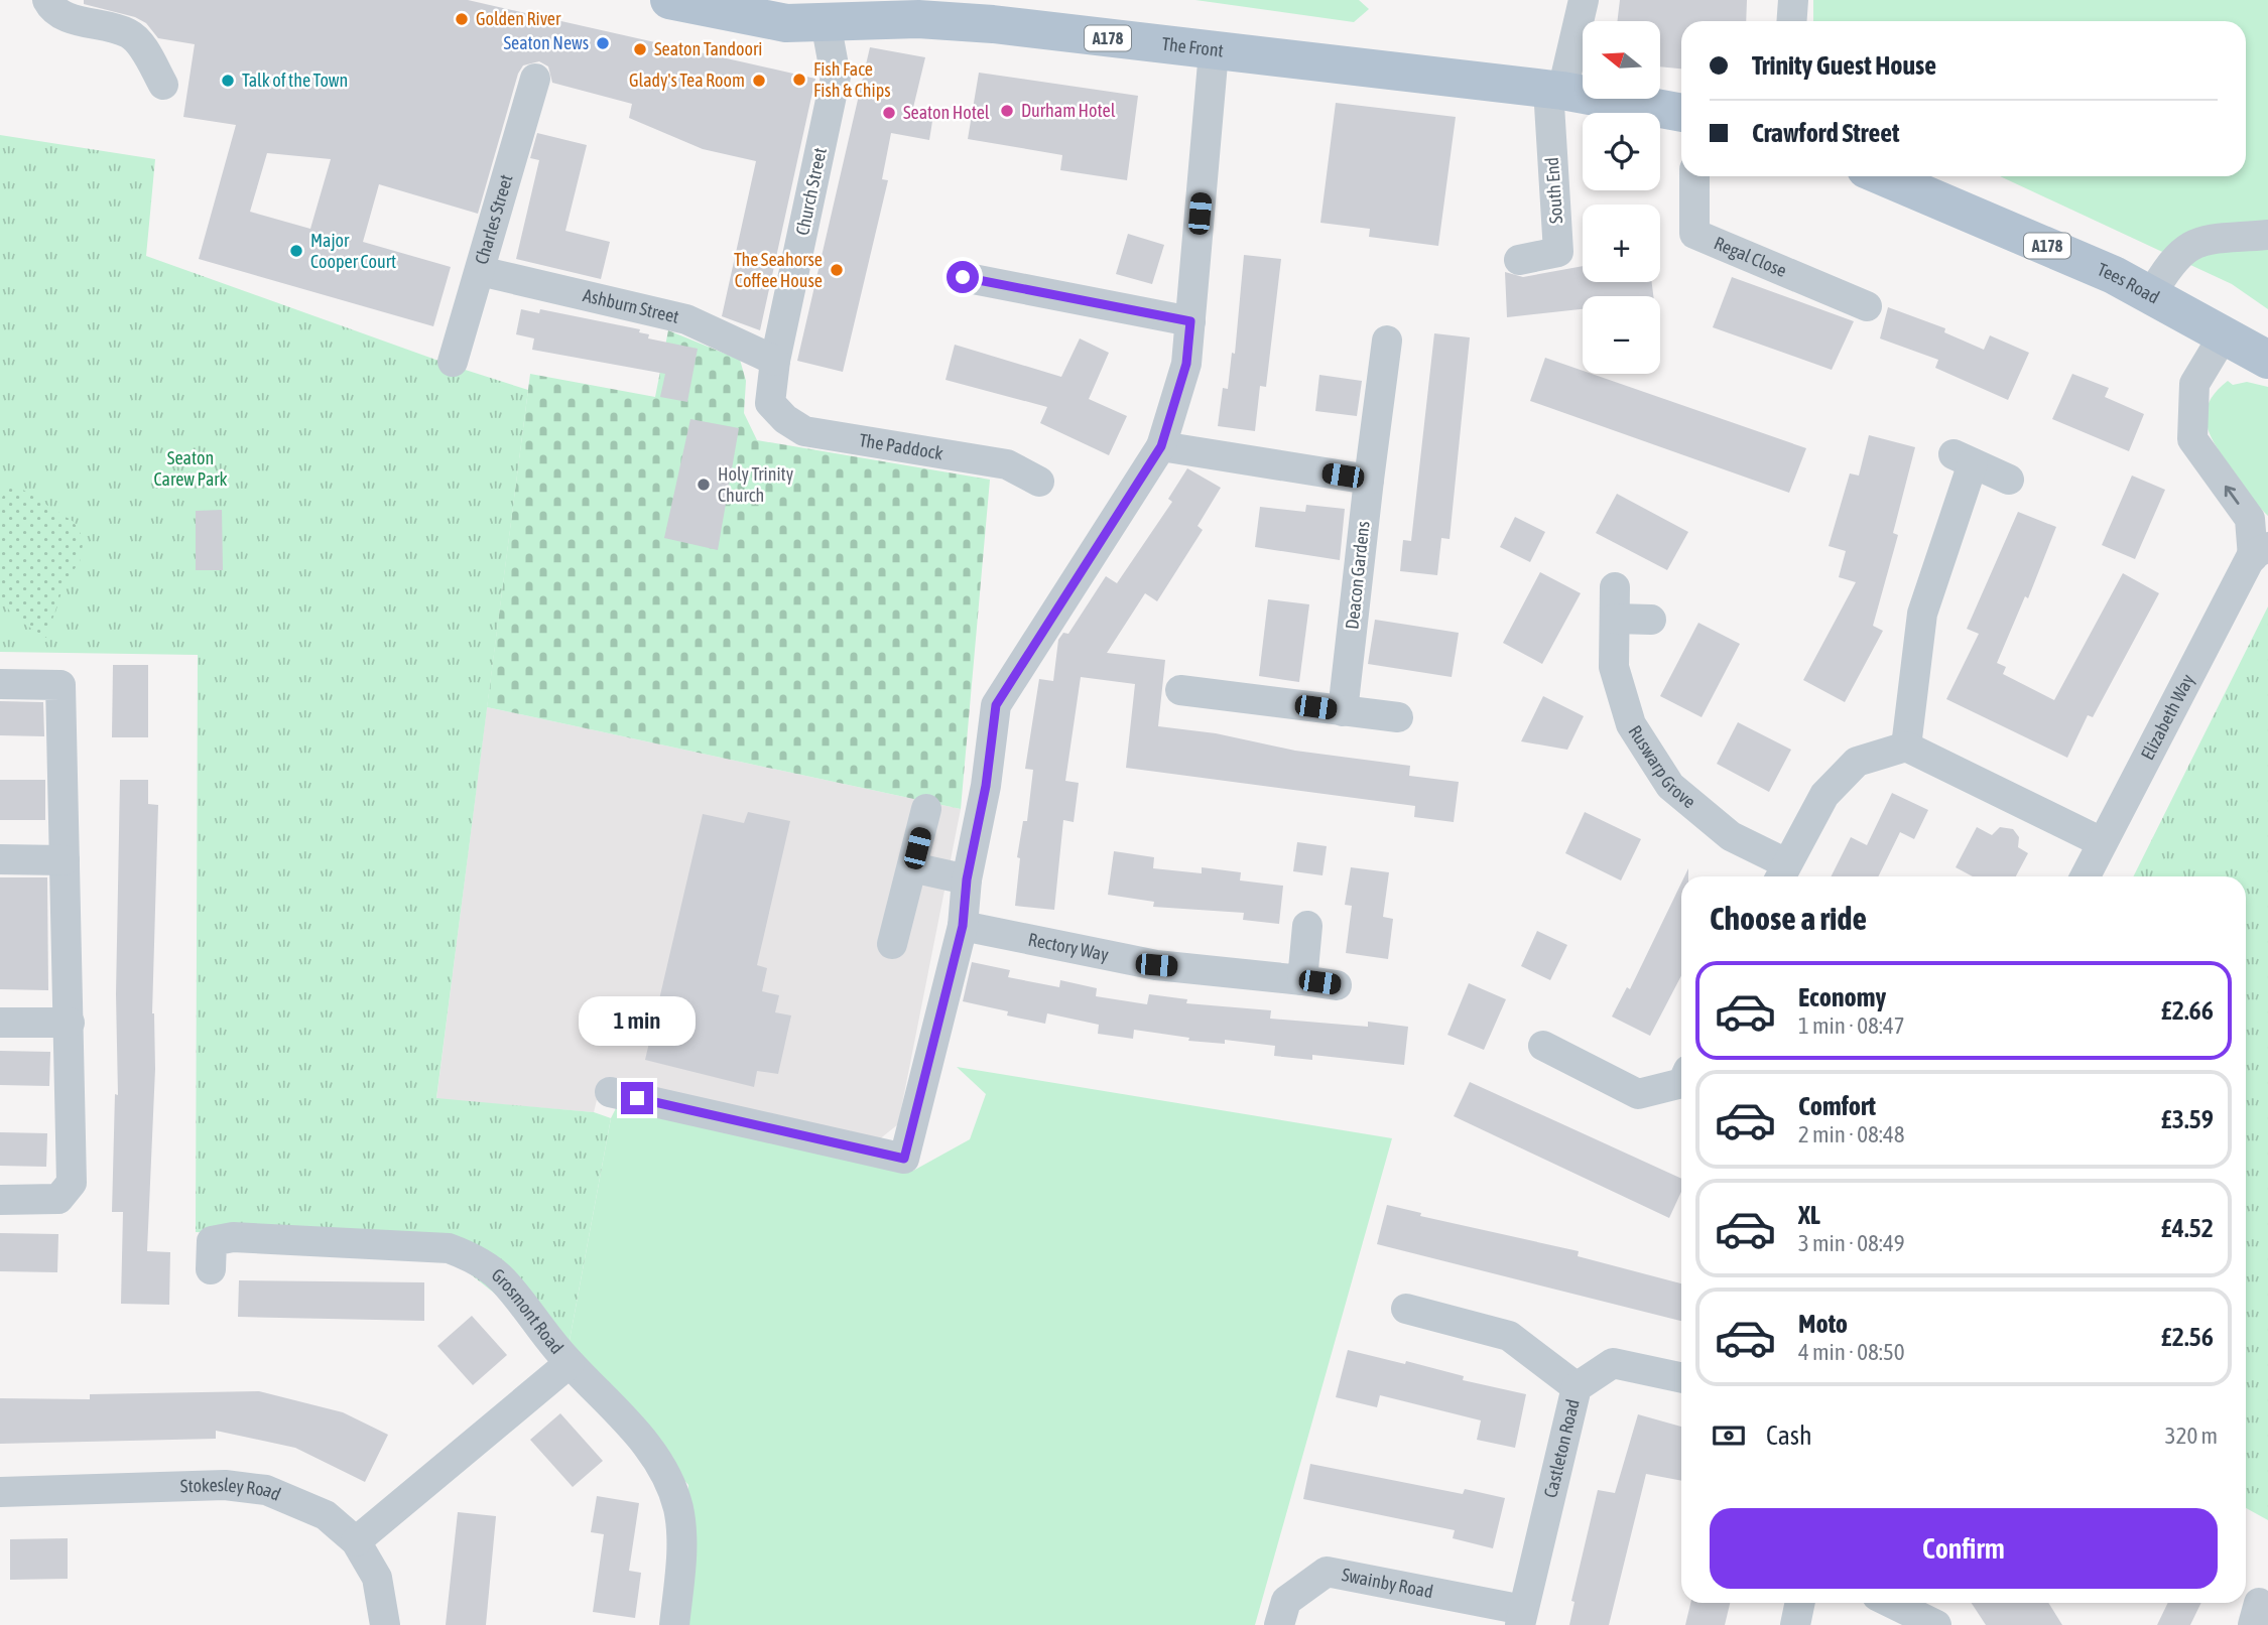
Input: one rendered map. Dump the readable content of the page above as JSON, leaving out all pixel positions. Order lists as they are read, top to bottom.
{
  "streets": {
    "main road": ["A178", "The Front", "Tees Road"],
    "street": [
      "South End",
      "Church Street",
      "Charles Street",
      "Regal Close",
      "Ashburn Street",
      "The Paddock",
      "Deacon Gardens",
      "Elizabeth Way",
      "Ruswarp Grove",
      "Rectory Way",
      "Grosmont Road",
      "Castleton Road",
      "Stokesley Road",
      "Swainby Road"
    ]
  },
  "crossings": [
    ["A178", "The Front"],
    ["A178", "South End"],
    ["The Front", "South End"],
    ["The Front", "Church Street"],
    ["Church Street", "Ashburn Street"],
    ["Church Street", "The Paddock"],
    ["Charles Street", "Ashburn Street"],
    ["Tees Road", "Elizabeth Way"],
    ["Castleton Road", "Swainby Road"]
  ],
  "one_way": ["Elizabeth Way"],
  "parks": ["Seaton Carew Park"],
  "places": [
    "Golden River",
    "Seaton News",
    "Seaton Tandoori",
    "Fish Face Fish & Chips",
    "Talk of the Town",
    "Glady's Tea Room",
    "Durham Hotel",
    "Seaton Hotel",
    "Major Cooper Court",
    "The Seahorse Coffee House",
    "Holy Trinity Church"
  ],
  "north": "left",
  "page": {
    "map_buttons": ["+", "−"],
    "banner": ["Trinity Guest House", "Crawford Street"],
    "heading": "Choose a ride",
    "list": [
      {
        "name": "Economy",
        "note": "1 min · 08:47",
        "value": "£2.66"
      },
      {
        "name": "Comfort",
        "note": "2 min · 08:48",
        "value": "£3.59"
      },
      {
        "name": "XL",
        "note": "3 min · 08:49",
        "value": "£4.52"
      },
      {
        "name": "Moto",
        "note": "4 min · 08:50",
        "value": "£2.56"
      }
    ],
    "bubble": "1 min",
    "pay": ["Cash", "320 m"],
    "buttons": "Confirm"
  }
}
